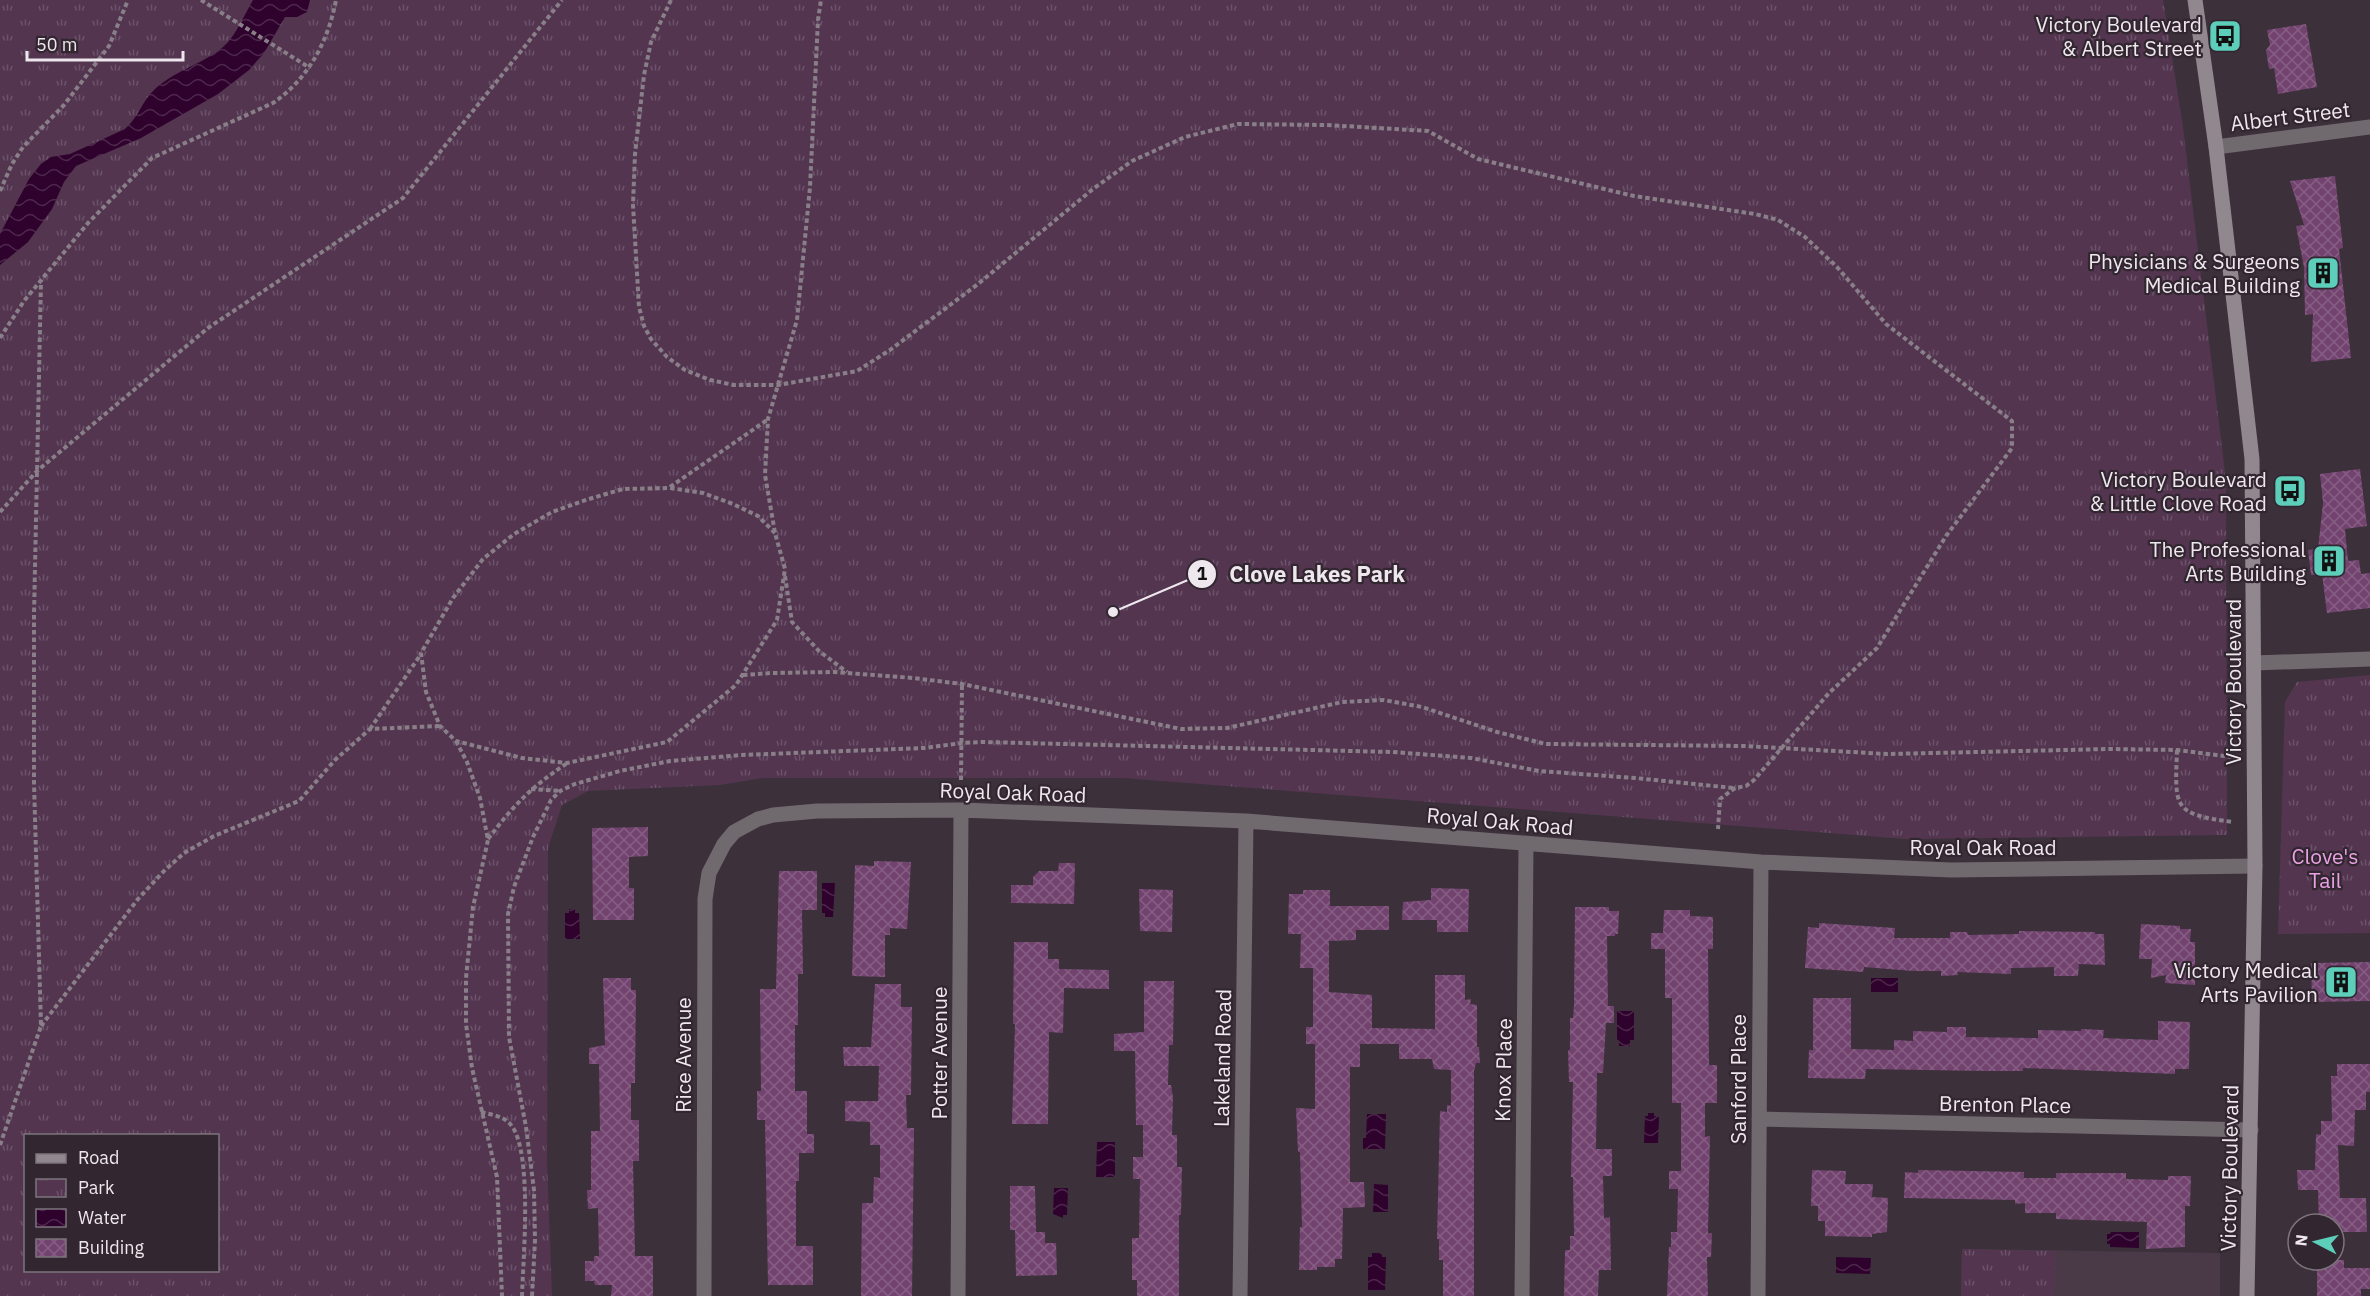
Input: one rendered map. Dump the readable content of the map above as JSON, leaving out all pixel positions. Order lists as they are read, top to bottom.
{
  "streets": {
    "main road": ["Victory Boulevard"],
    "street": [
      "Albert Street",
      "Royal Oak Road",
      "Potter Avenue",
      "Rice Avenue",
      "Lakeland Road",
      "Knox Place",
      "Sanford Place",
      "Brenton Place"
    ]
  },
  "crossings": [
    ["Albert Street", "Victory Boulevard"],
    ["Victory Boulevard", "Royal Oak Road"],
    ["Victory Boulevard", "Brenton Place"],
    ["Royal Oak Road", "Potter Avenue"],
    ["Royal Oak Road", "Rice Avenue"],
    ["Royal Oak Road", "Lakeland Road"],
    ["Royal Oak Road", "Knox Place"],
    ["Royal Oak Road", "Sanford Place"],
    ["Sanford Place", "Brenton Place"]
  ],
  "parks": ["Clove's Tail"],
  "places": {
    "bus stop": ["Victory Boulevard & Albert Street", "Victory Boulevard & Little Clove Road"],
    "building": ["Physicians & Surgeons Medical Building", "The Professional Arts Building", "Victory Medical Arts Pavilion"],
    "other": ["Clove Lakes Park"]
  },
  "legend": [
    "Road",
    "Park",
    "Water",
    "Building"
  ],
  "scale_bar": "50 m",
  "north": "left"
}
